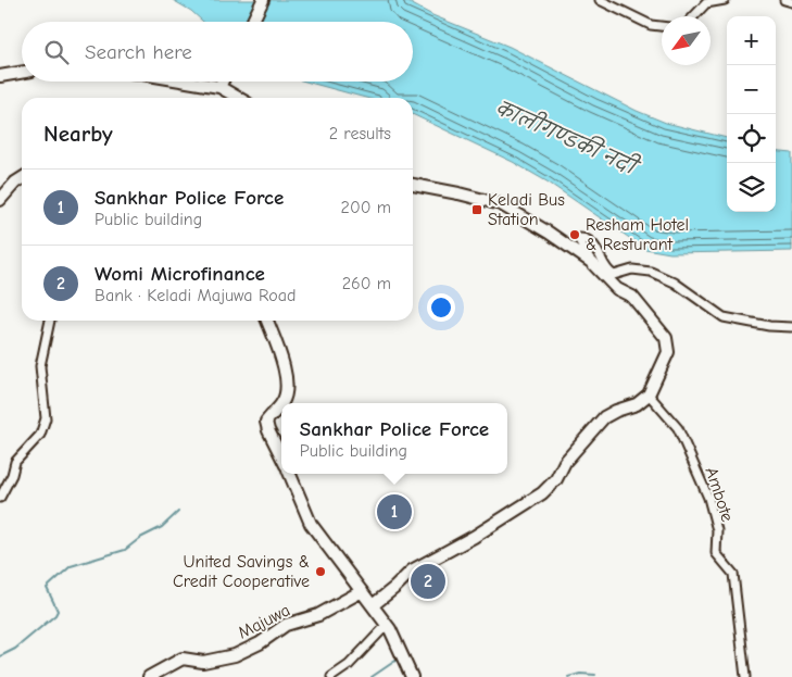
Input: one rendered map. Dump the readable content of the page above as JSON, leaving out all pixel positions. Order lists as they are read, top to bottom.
{
  "streets": {
    "main road": ["Majuwa"],
    "street": ["Ambote"]
  },
  "water": ["कालीगण्डकी नदी"],
  "places": {
    "transit": ["Keladi Bus Station"],
    "other": ["Resham Hotel & Resturant", "United Savings & Credit Cooperative"]
  },
  "north": "bottom left",
  "page": {
    "map_buttons": ["+", "−"],
    "search": "Search here",
    "heading": ["Nearby", "2 results"],
    "list": [
      {
        "mark": "1",
        "name": "Sankhar Police Force",
        "note": "Public building",
        "value": "200 m"
      },
      {
        "mark": "2",
        "name": "Womi Microfinance",
        "note": "Bank · Keladi Majuwa Road",
        "value": "260 m"
      }
    ],
    "popup": ["Sankhar Police Force", "Public building"],
    "pins": ["1", "2"]
  }
}
